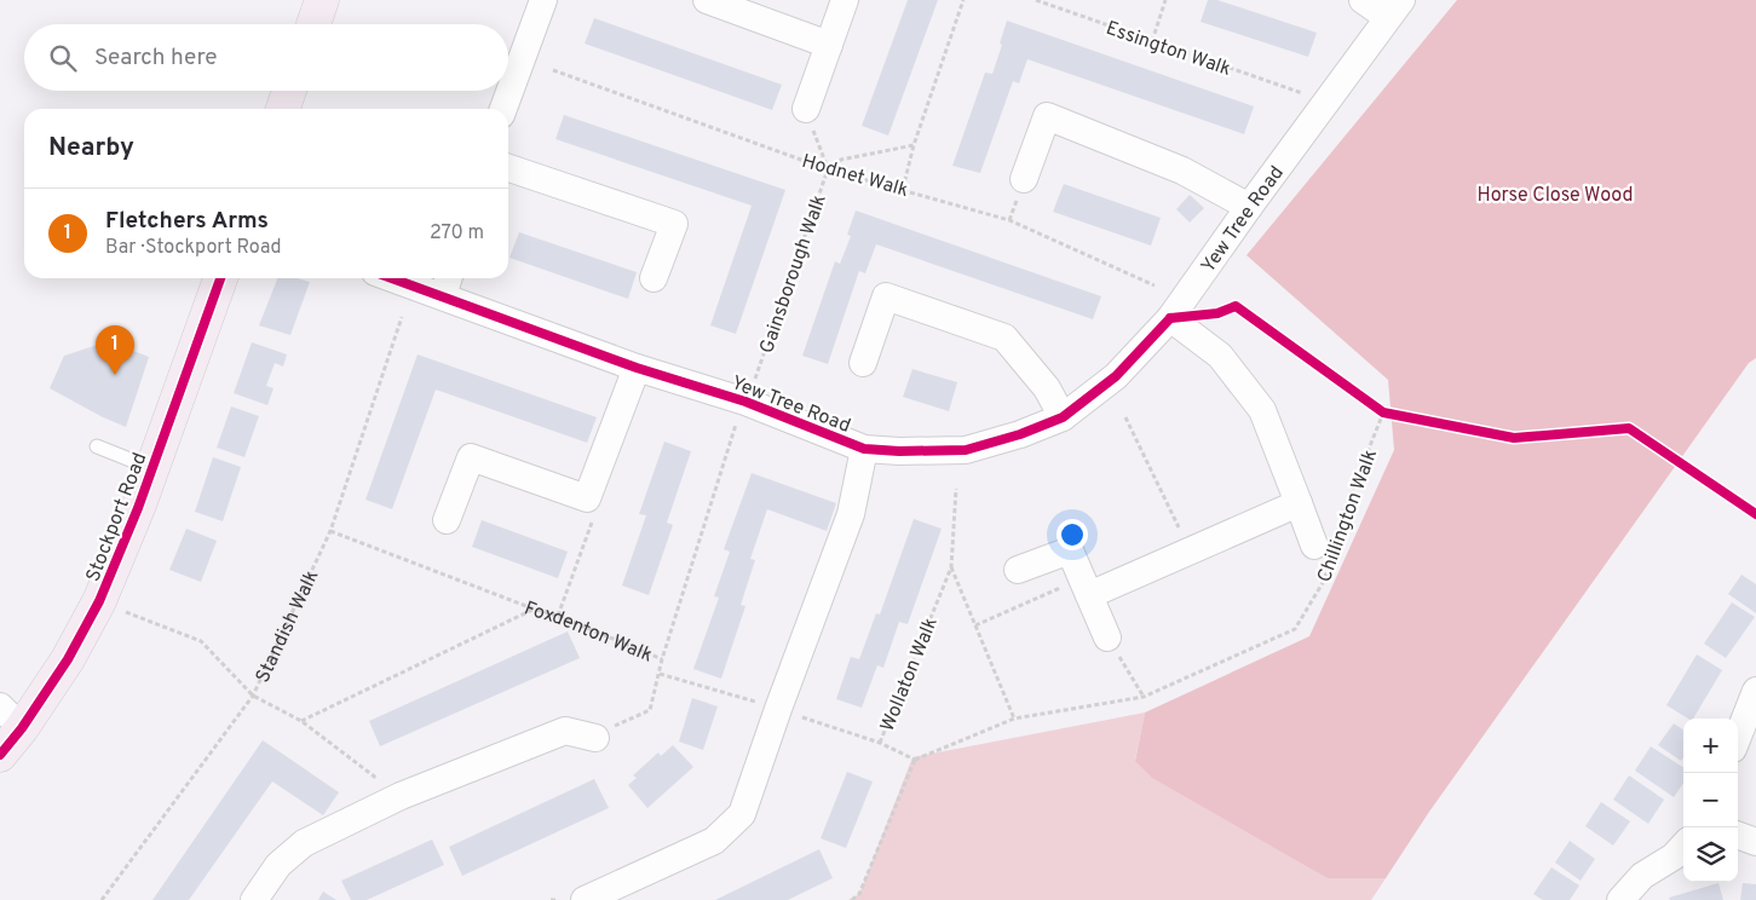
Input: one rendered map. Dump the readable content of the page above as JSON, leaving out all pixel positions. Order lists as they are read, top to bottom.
{
  "streets": {
    "highway": ["Stockport Road"],
    "street": ["Yew Tree Road"],
    "path": [
      "Essington Walk",
      "Hodnet Walk",
      "Gainsborough Walk",
      "Chillington Walk",
      "Standish Walk",
      "Foxdenton Walk",
      "Wollaton Walk"
    ]
  },
  "crossings": [
    ["Hodnet Walk", "Gainsborough Walk"],
    ["Yew Tree Road", "Gainsborough Walk"],
    ["Yew Tree Road", "Foxdenton Walk"],
    ["Gainsborough Walk", "Foxdenton Walk"],
    ["Chillington Walk", "Wollaton Walk"],
    ["Standish Walk", "Foxdenton Walk"]
  ],
  "parks": ["Horse Close Wood"],
  "page": {
    "search": "Search here",
    "heading": "Nearby",
    "list": [
      {
        "mark": "1",
        "name": "Fletchers Arms",
        "note": "Bar · Stockport Road",
        "value": "270 m"
      }
    ],
    "pins": "1",
    "map_buttons": ["+", "−"]
  }
}
